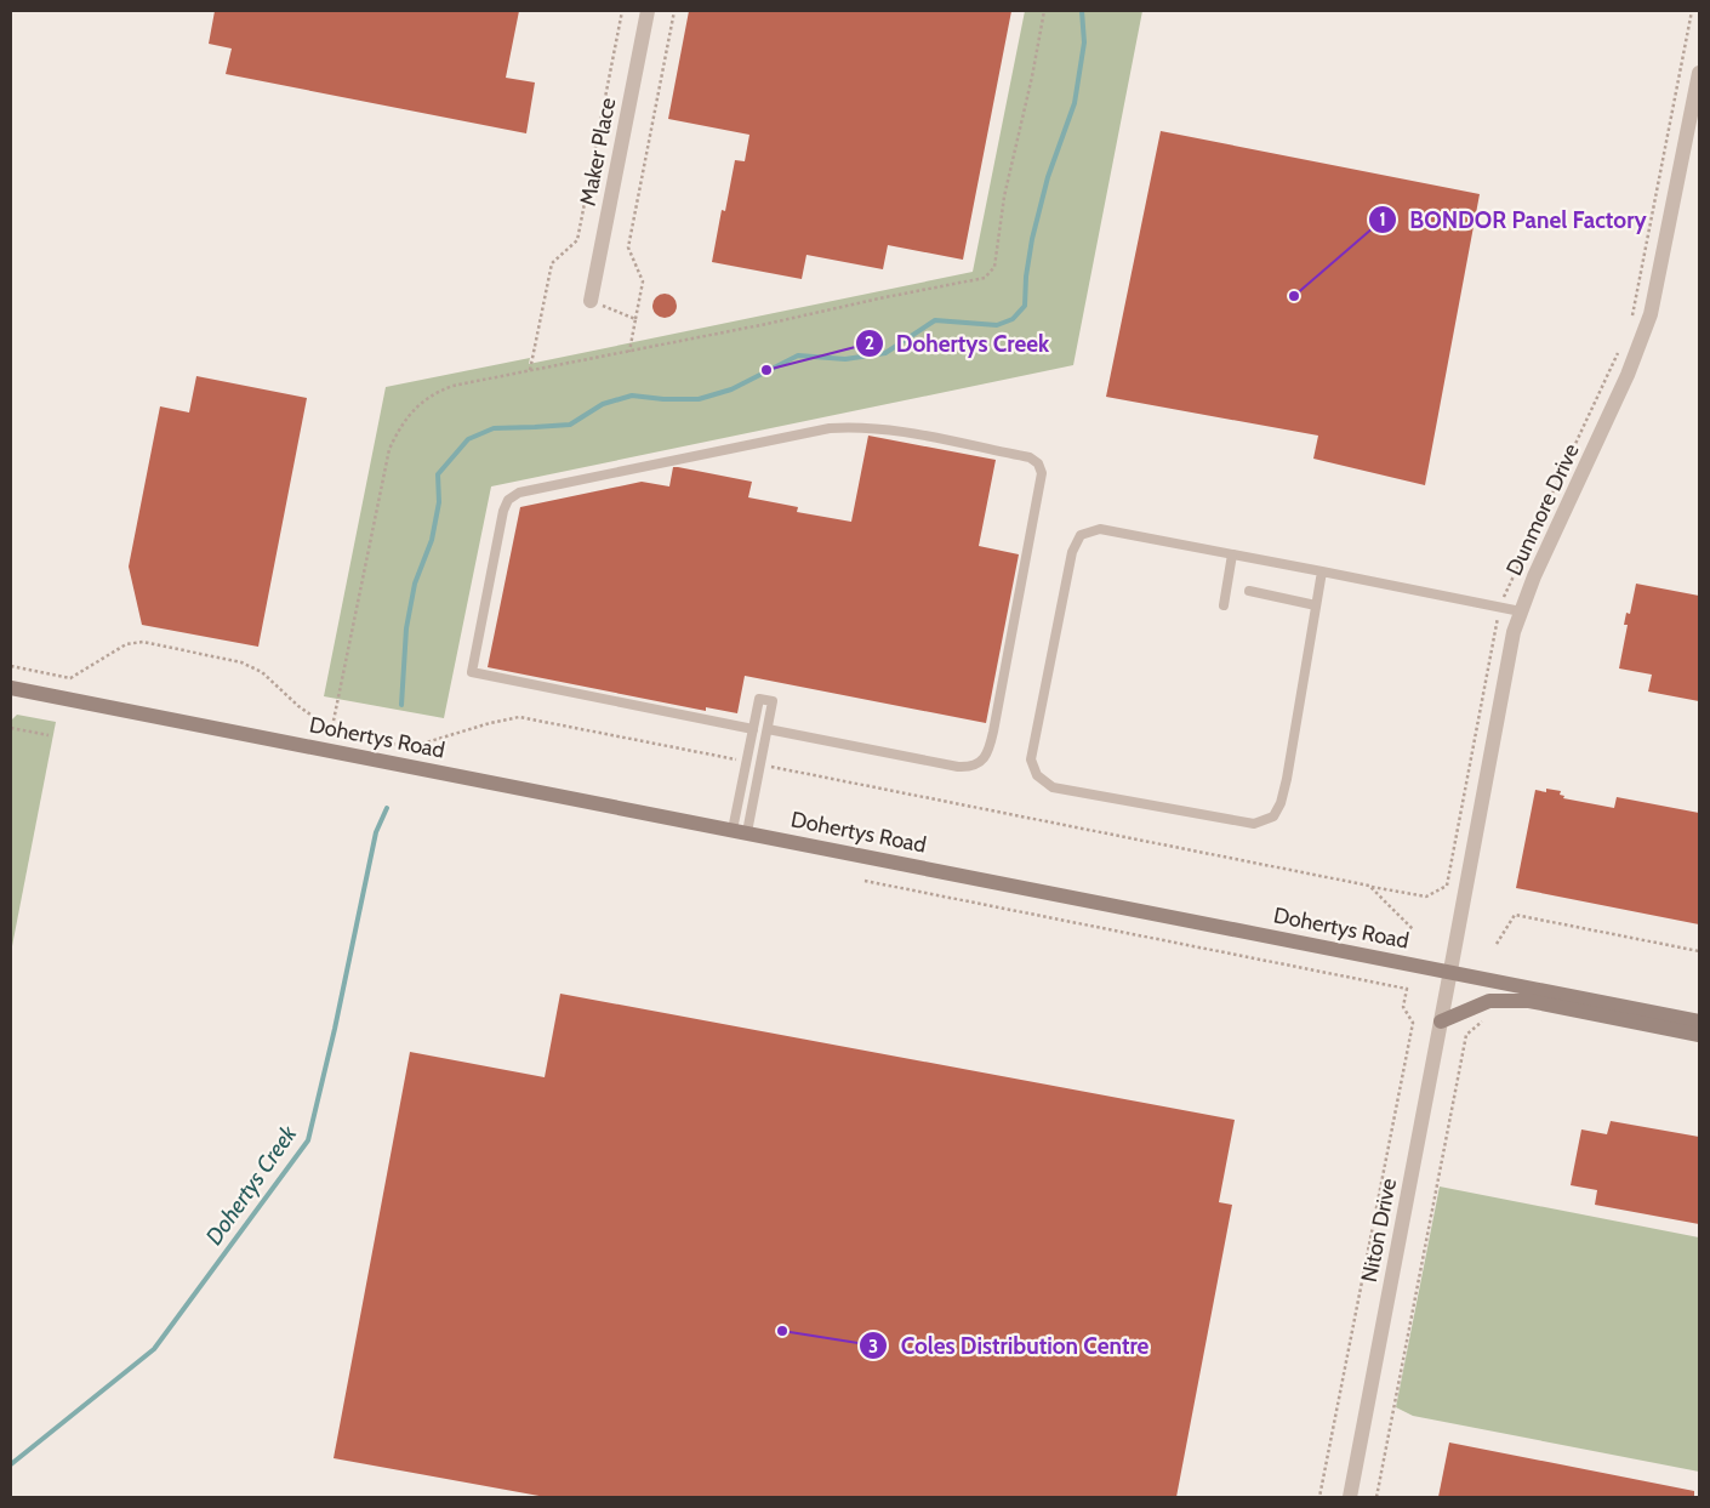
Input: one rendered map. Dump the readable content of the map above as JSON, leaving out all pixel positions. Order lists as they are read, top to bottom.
{
  "streets": {
    "main road": ["Dohertys Road"],
    "street": ["Maker Place", "Dunmore Drive", "Niton Drive"]
  },
  "crossings": [
    ["Dunmore Drive", "Dohertys Road"],
    ["Dunmore Drive", "Niton Drive"],
    ["Dohertys Road", "Niton Drive"]
  ],
  "water": ["Dohertys Creek"],
  "places": ["BONDOR Panel Factory", "Dohertys Creek", "Coles Distribution Centre"]
}
